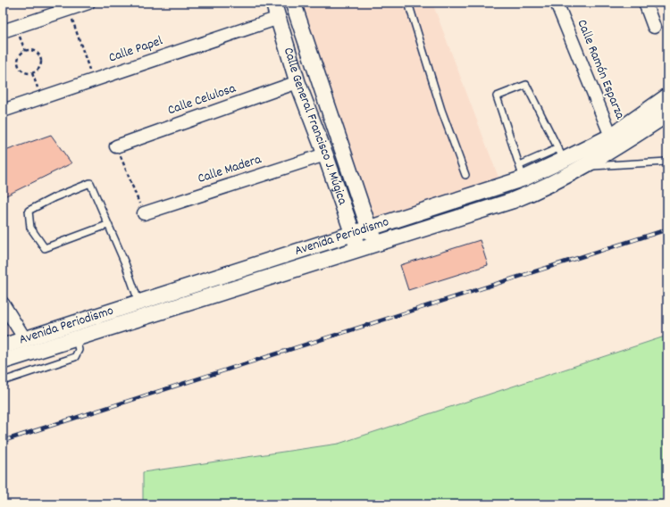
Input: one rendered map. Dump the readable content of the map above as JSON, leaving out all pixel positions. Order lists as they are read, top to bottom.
{
  "streets": {
    "street": [
      "Calle Papel",
      "Calle Ramón Esparza",
      "Calle Celulosa",
      "Calle General Francisco J. Múgica",
      "Calle Madera",
      "Avenida Periodismo"
    ]
  },
  "crossings": [
    ["Calle Papel", "Calle General Francisco J. Múgica"],
    ["Calle Ramón Esparza", "Avenida Periodismo"],
    ["Calle Celulosa", "Calle General Francisco J. Múgica"],
    ["Calle General Francisco J. Múgica", "Calle Madera"],
    ["Calle General Francisco J. Múgica", "Avenida Periodismo"]
  ]
}
